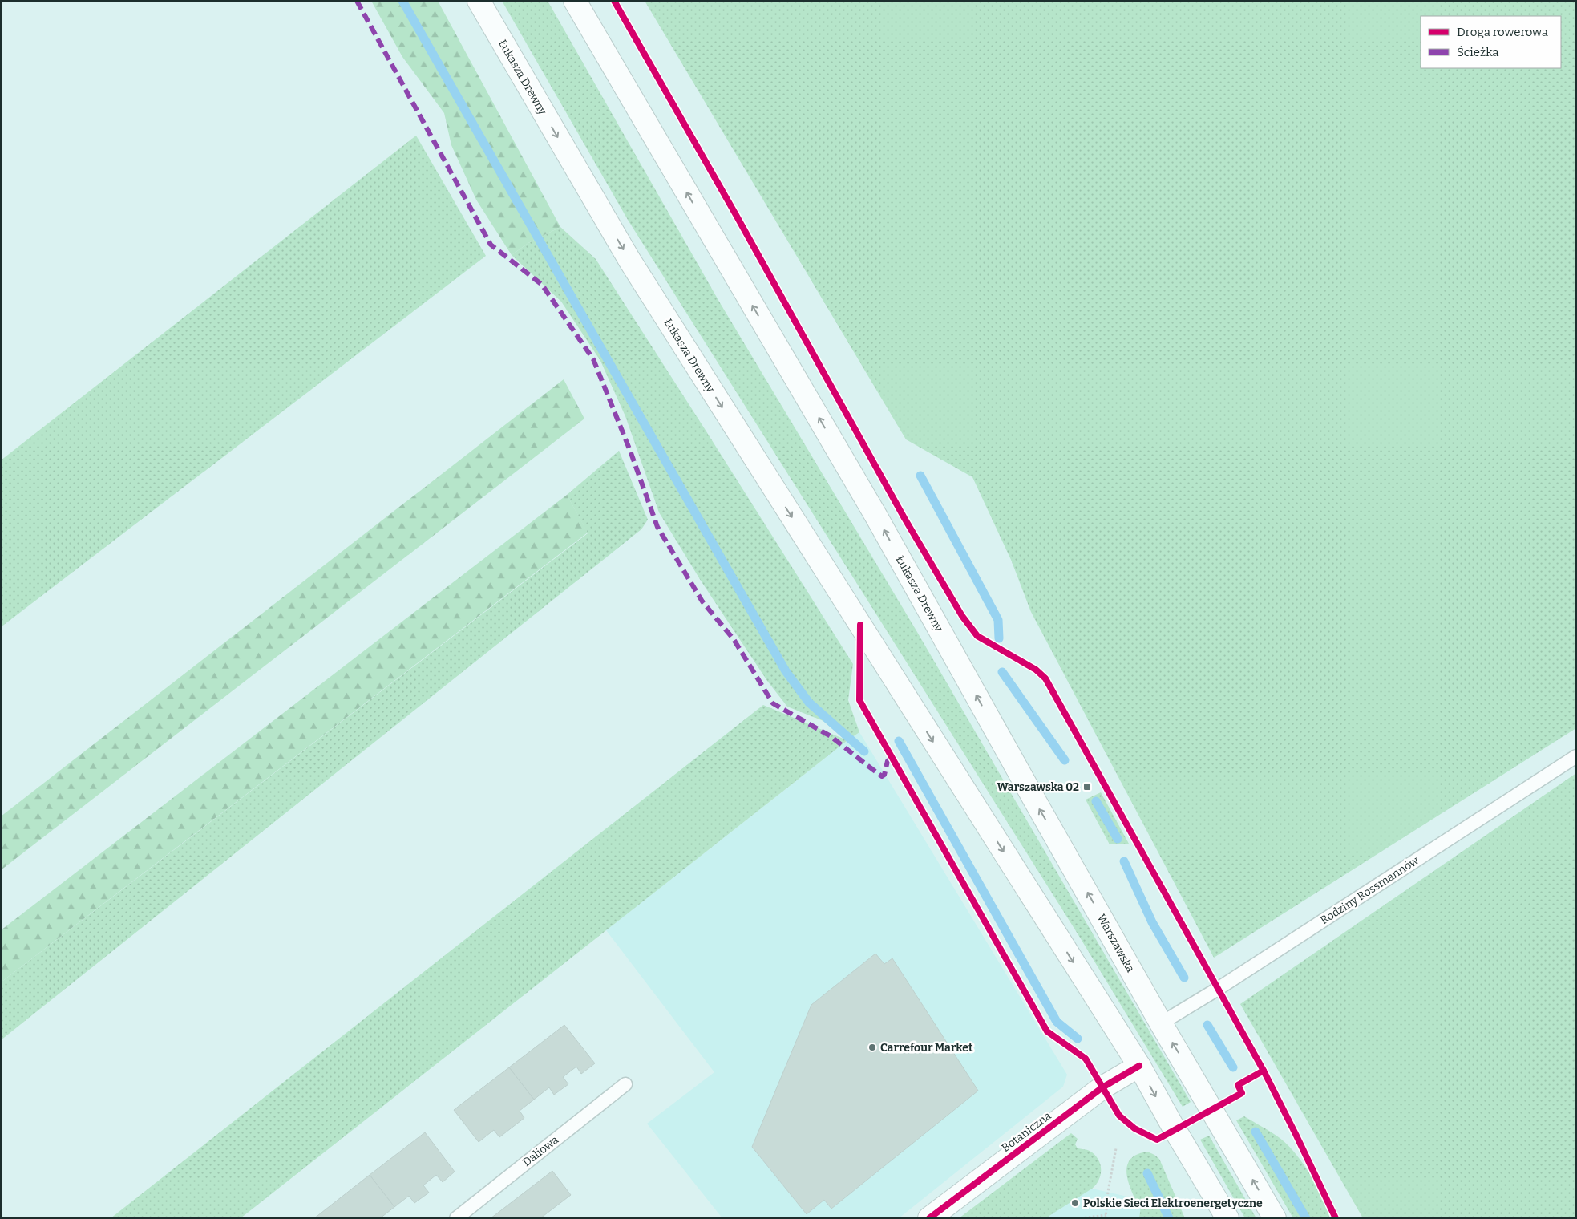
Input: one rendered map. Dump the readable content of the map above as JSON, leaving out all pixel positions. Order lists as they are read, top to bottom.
{
  "streets": {
    "main road": ["Łukasza Drewny", "Warszawska", "Botaniczna"],
    "lane": ["Rodziny Rossmannów", "Daliowa"]
  },
  "crossings": [
    ["Łukasza Drewny", "Warszawska"],
    ["Łukasza Drewny", "Botaniczna"],
    ["Rodziny Rossmannów", "Warszawska"]
  ],
  "one_way": ["Warszawska"],
  "places": {
    "transit": ["Warszawska 02"],
    "other": ["Carrefour Market", "Polskie Sieci Elektroenergetyczne"]
  },
  "legend": ["Droga rowerowa", "Ścieżka"]
}
